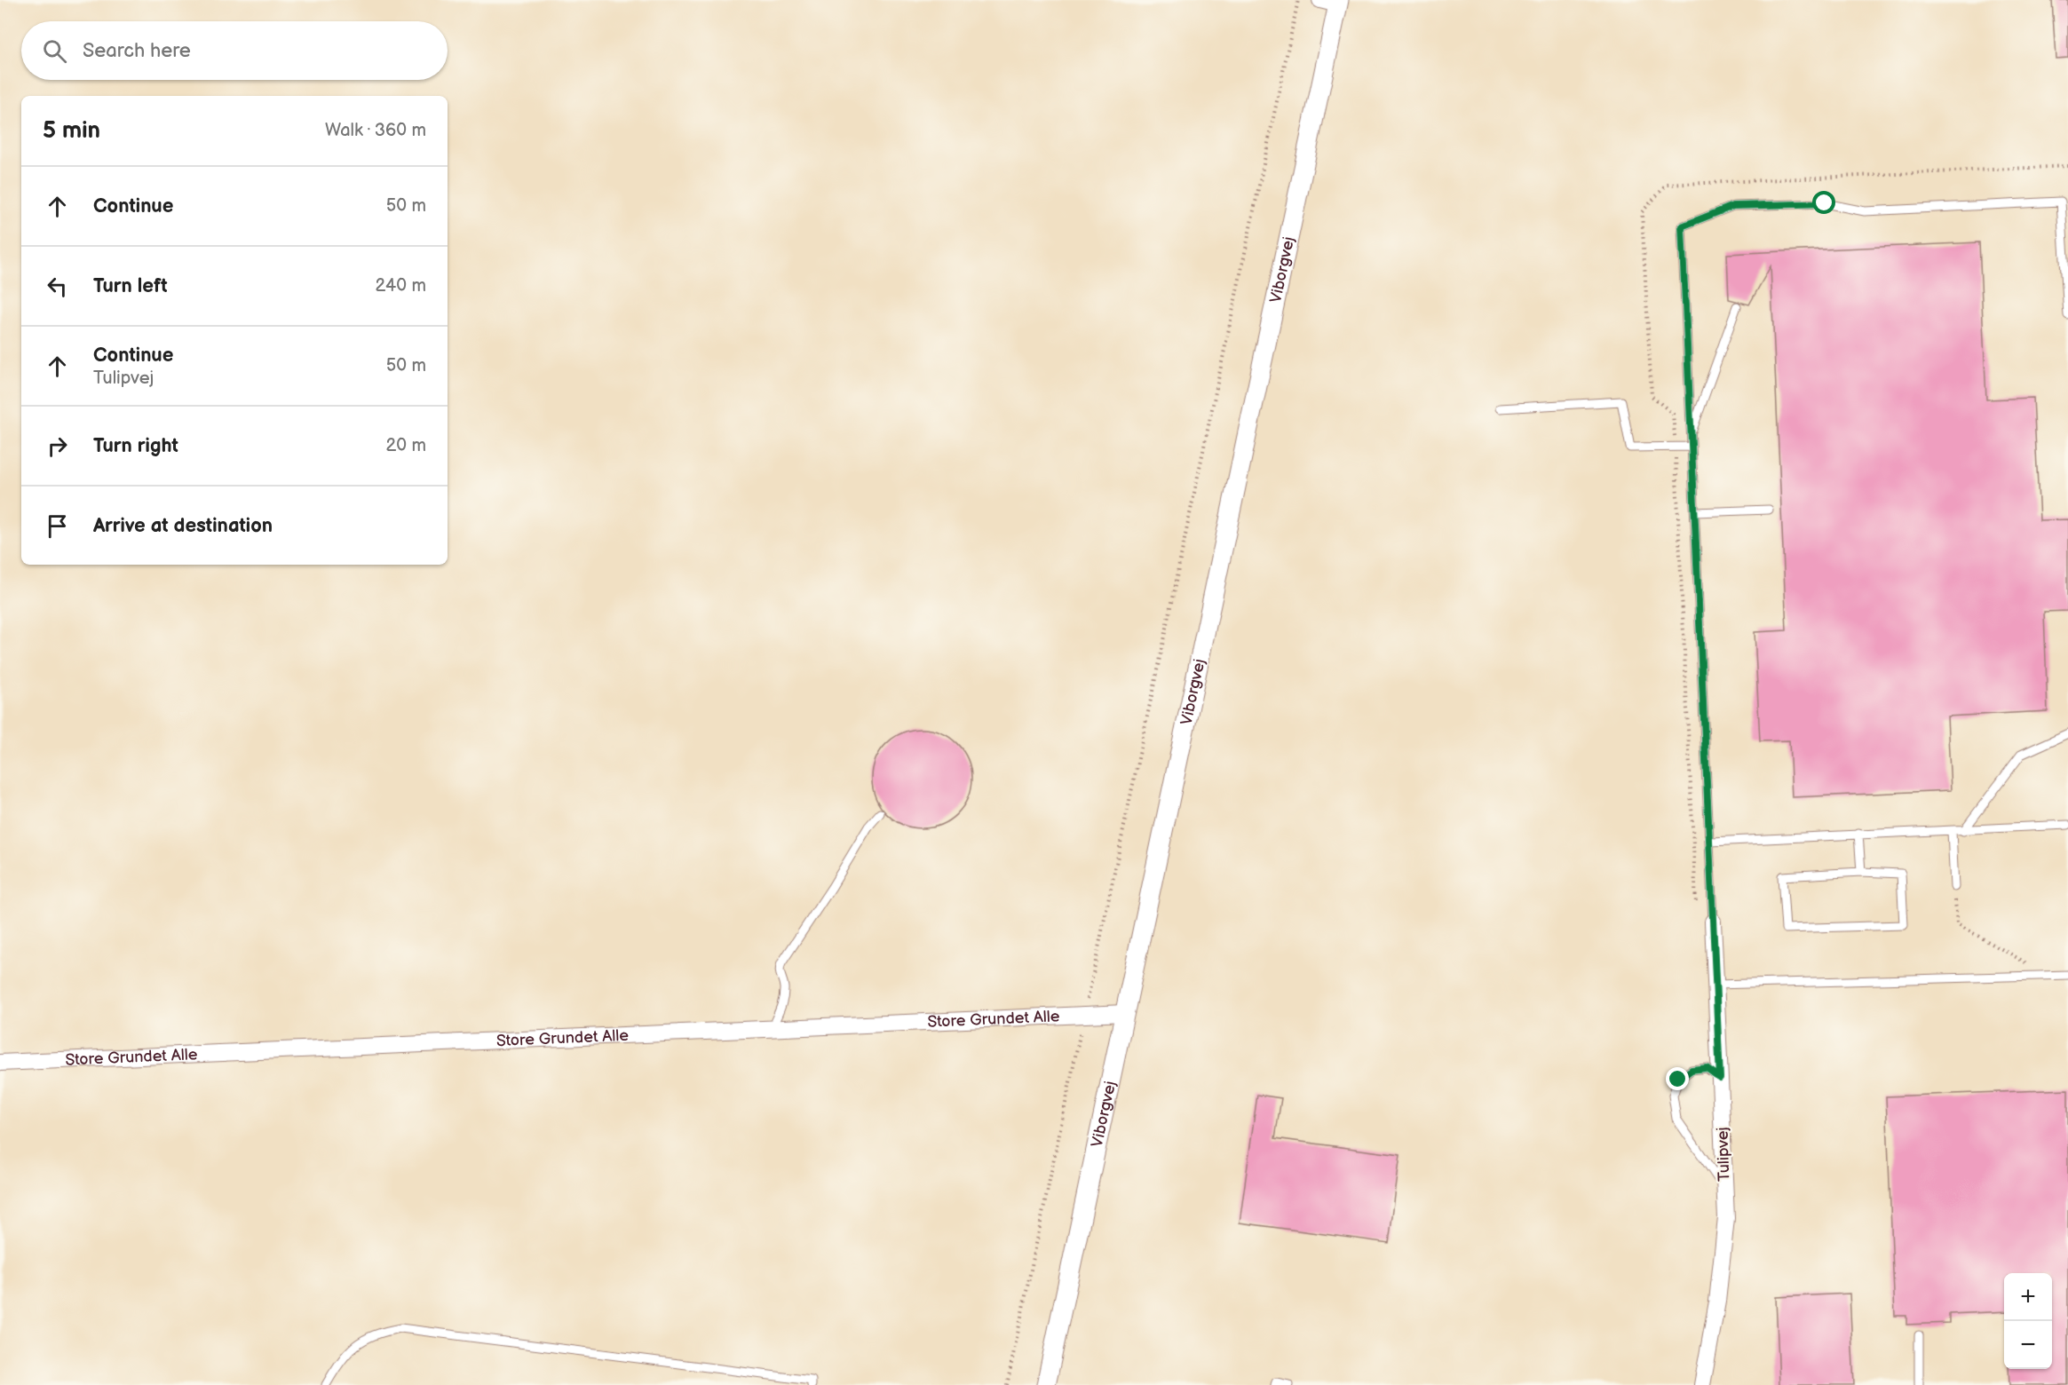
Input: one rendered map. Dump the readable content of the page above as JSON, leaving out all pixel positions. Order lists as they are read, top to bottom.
{
  "streets": {
    "street": ["Viborgvej", "Store Grundet Alle", "Tulipvej"]
  },
  "crossings": [
    ["Viborgvej", "Store Grundet Alle"]
  ],
  "page": {
    "search": "Search here",
    "heading": ["5 min", "Walk · 360 m"],
    "list": [
      ["Continue", "50 m"],
      ["Turn left", "240 m"],
      ["Continue", "Tulipvej", "50 m"],
      ["Turn right", "20 m"],
      "Arrive at destination"
    ],
    "map_buttons": ["+", "−"]
  }
}
